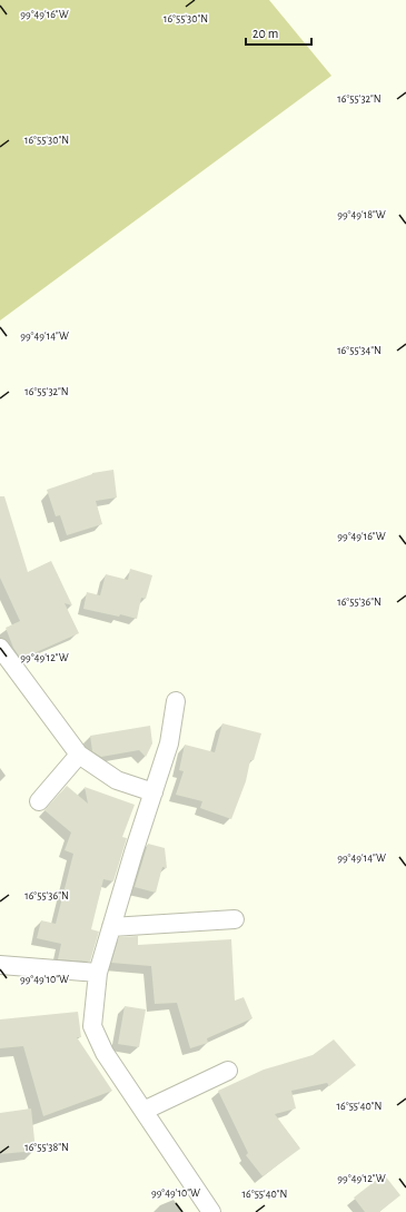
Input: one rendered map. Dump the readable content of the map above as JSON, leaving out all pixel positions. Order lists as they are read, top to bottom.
{
  "scale_bar": "20 m",
  "coordinates": [
    "99°49'16\"W",
    "16°55'30\"N",
    "16°55'32\"N",
    "99°49'18\"W",
    "99°49'14\"W",
    "16°55'34\"N",
    "16°55'36\"N",
    "99°49'12\"W",
    "99°49'10\"W",
    "16°55'40\"N",
    "16°55'38\"N"
  ]
}
